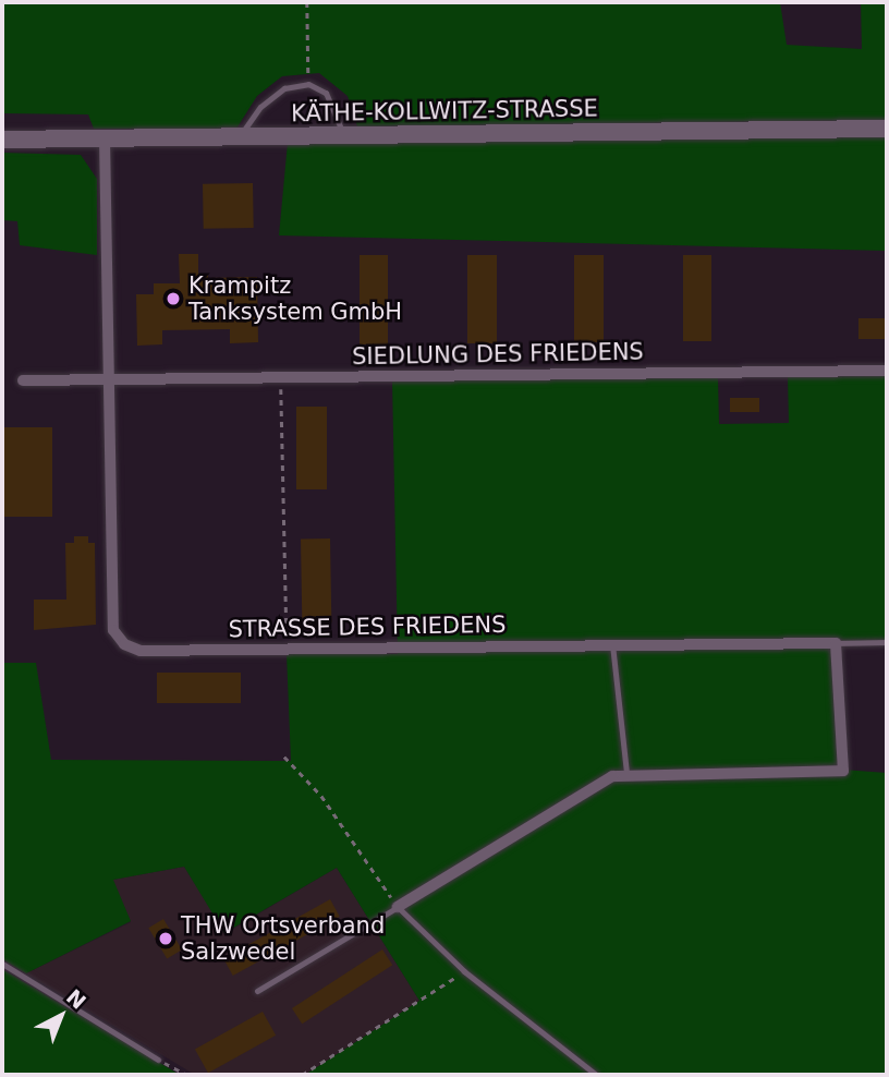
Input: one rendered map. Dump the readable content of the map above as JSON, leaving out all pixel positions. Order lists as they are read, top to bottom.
{
  "streets": {
    "main road": ["KÄTHE-KOLLWITZ-STRASSE"],
    "street": ["SIEDLUNG DES FRIEDENS", "STRASSE DES FRIEDENS"]
  },
  "crossings": [
    ["SIEDLUNG DES FRIEDENS", "STRASSE DES FRIEDENS"]
  ],
  "places": ["Krampitz Tanksystem GmbH", "THW Ortsverband Salzwedel"],
  "north": "top right"
}
